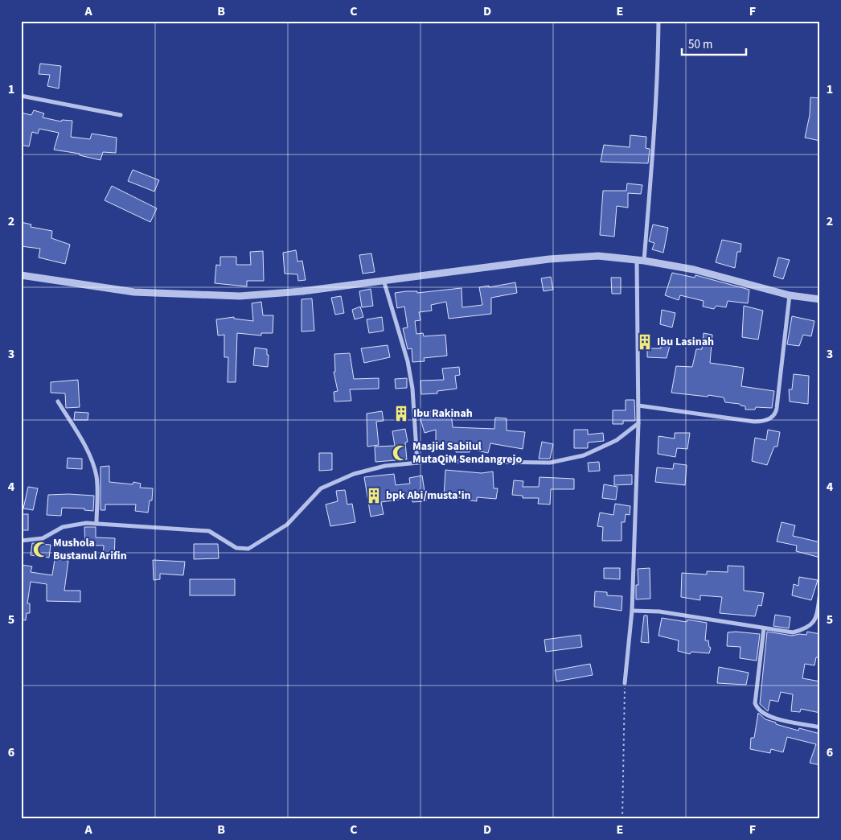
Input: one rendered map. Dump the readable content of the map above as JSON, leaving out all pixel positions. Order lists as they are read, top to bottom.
{
  "places": {
    "building": ["Ibu Lasinah", "Ibu Rakinah", "bpk Abi/musta'in"],
    "mosque": ["Masjid Sabilul MutaQiM Sendangrejo", "Mushola Bustanul Arifin"]
  },
  "scale_bar": "50 m",
  "grid": {
    "columns": [
      "A",
      "B",
      "C",
      "D",
      "E",
      "F"
    ],
    "rows": [
      "1",
      "2",
      "3",
      "4",
      "5",
      "6"
    ]
  }
}
